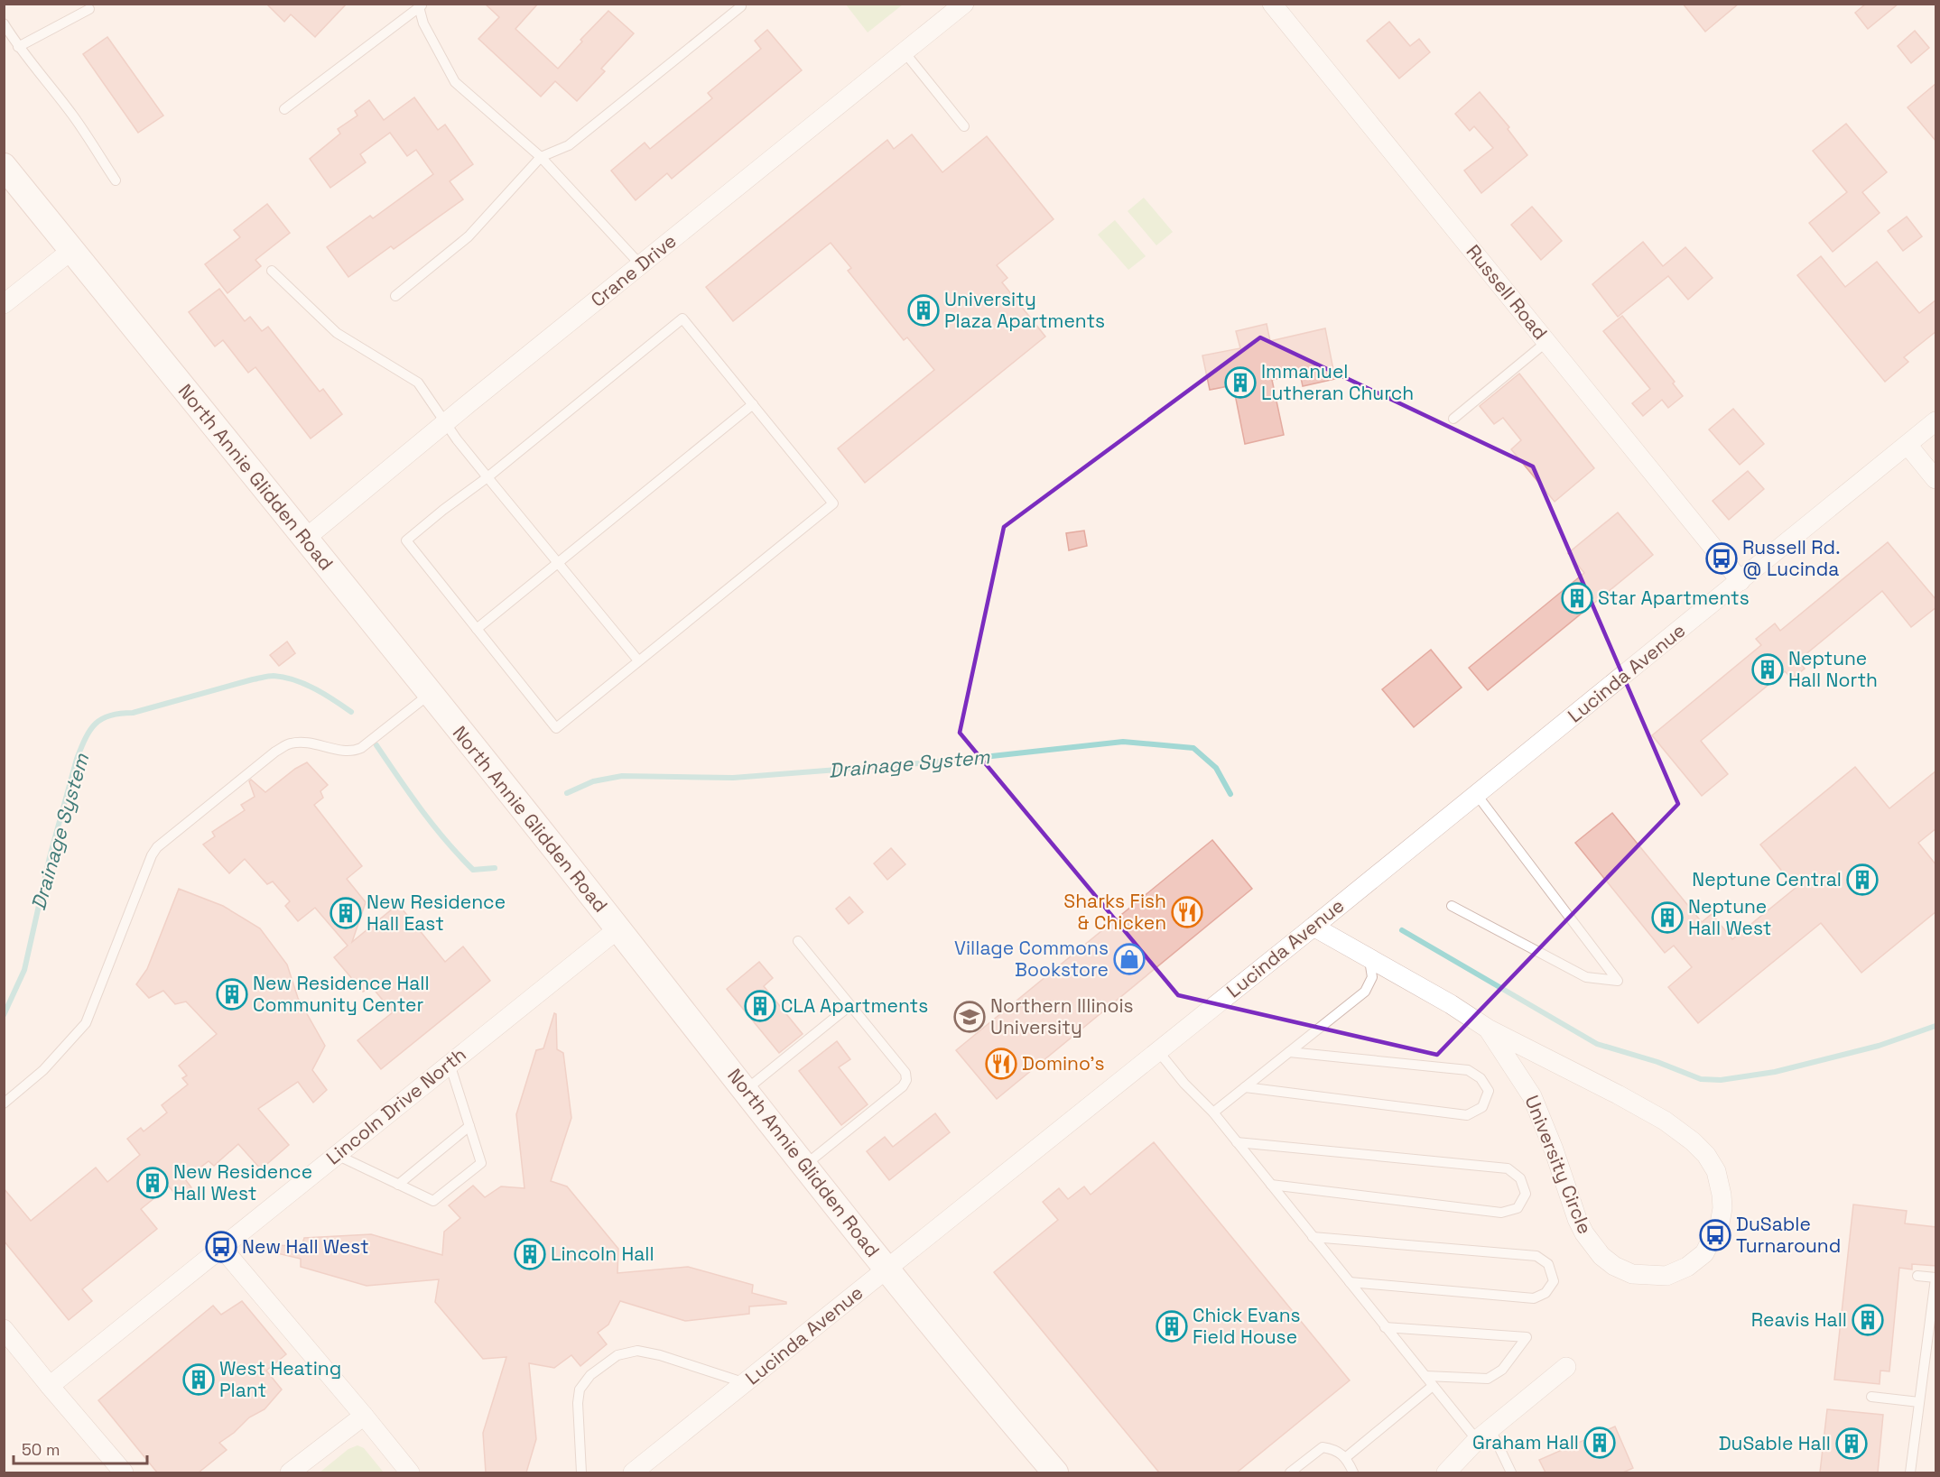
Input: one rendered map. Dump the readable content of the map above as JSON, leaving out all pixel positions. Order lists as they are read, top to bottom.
{
  "streets": {
    "main road": ["North Annie Glidden Road"],
    "street": [
      "Crane Drive",
      "Russell Road",
      "Lucinda Avenue",
      "Lincoln Drive North",
      "University Circle"
    ]
  },
  "crossings": [
    ["Crane Drive", "North Annie Glidden Road"],
    ["Russell Road", "Lucinda Avenue"],
    ["North Annie Glidden Road", "Lucinda Avenue"],
    ["North Annie Glidden Road", "Lincoln Drive North"],
    ["Lucinda Avenue", "University Circle"]
  ],
  "water": ["Drainage System"],
  "places": {
    "building": [
      "University Plaza Apartments",
      "Immanuel Lutheran Church",
      "Star Apartments",
      "Neptune Hall North",
      "Neptune Central",
      "New Residence Hall East",
      "Neptune Hall West",
      "New Residence Hall Community Center",
      "CLA Apartments",
      "New Residence Hall West",
      "Lincoln Hall",
      "Reavis Hall",
      "Chick Evans Field House",
      "West Heating Plant",
      "Graham Hall",
      "DuSable Hall"
    ],
    "bus stop": ["Russell Rd. @ Lucinda", "DuSable Turnaround", "New Hall West"],
    "restaurant": ["Sharks Fish & Chicken", "Domino's"],
    "shop": ["Village Commons Bookstore"],
    "school or university": ["Northern Illinois University"]
  },
  "scale_bar": "50 m"
}
